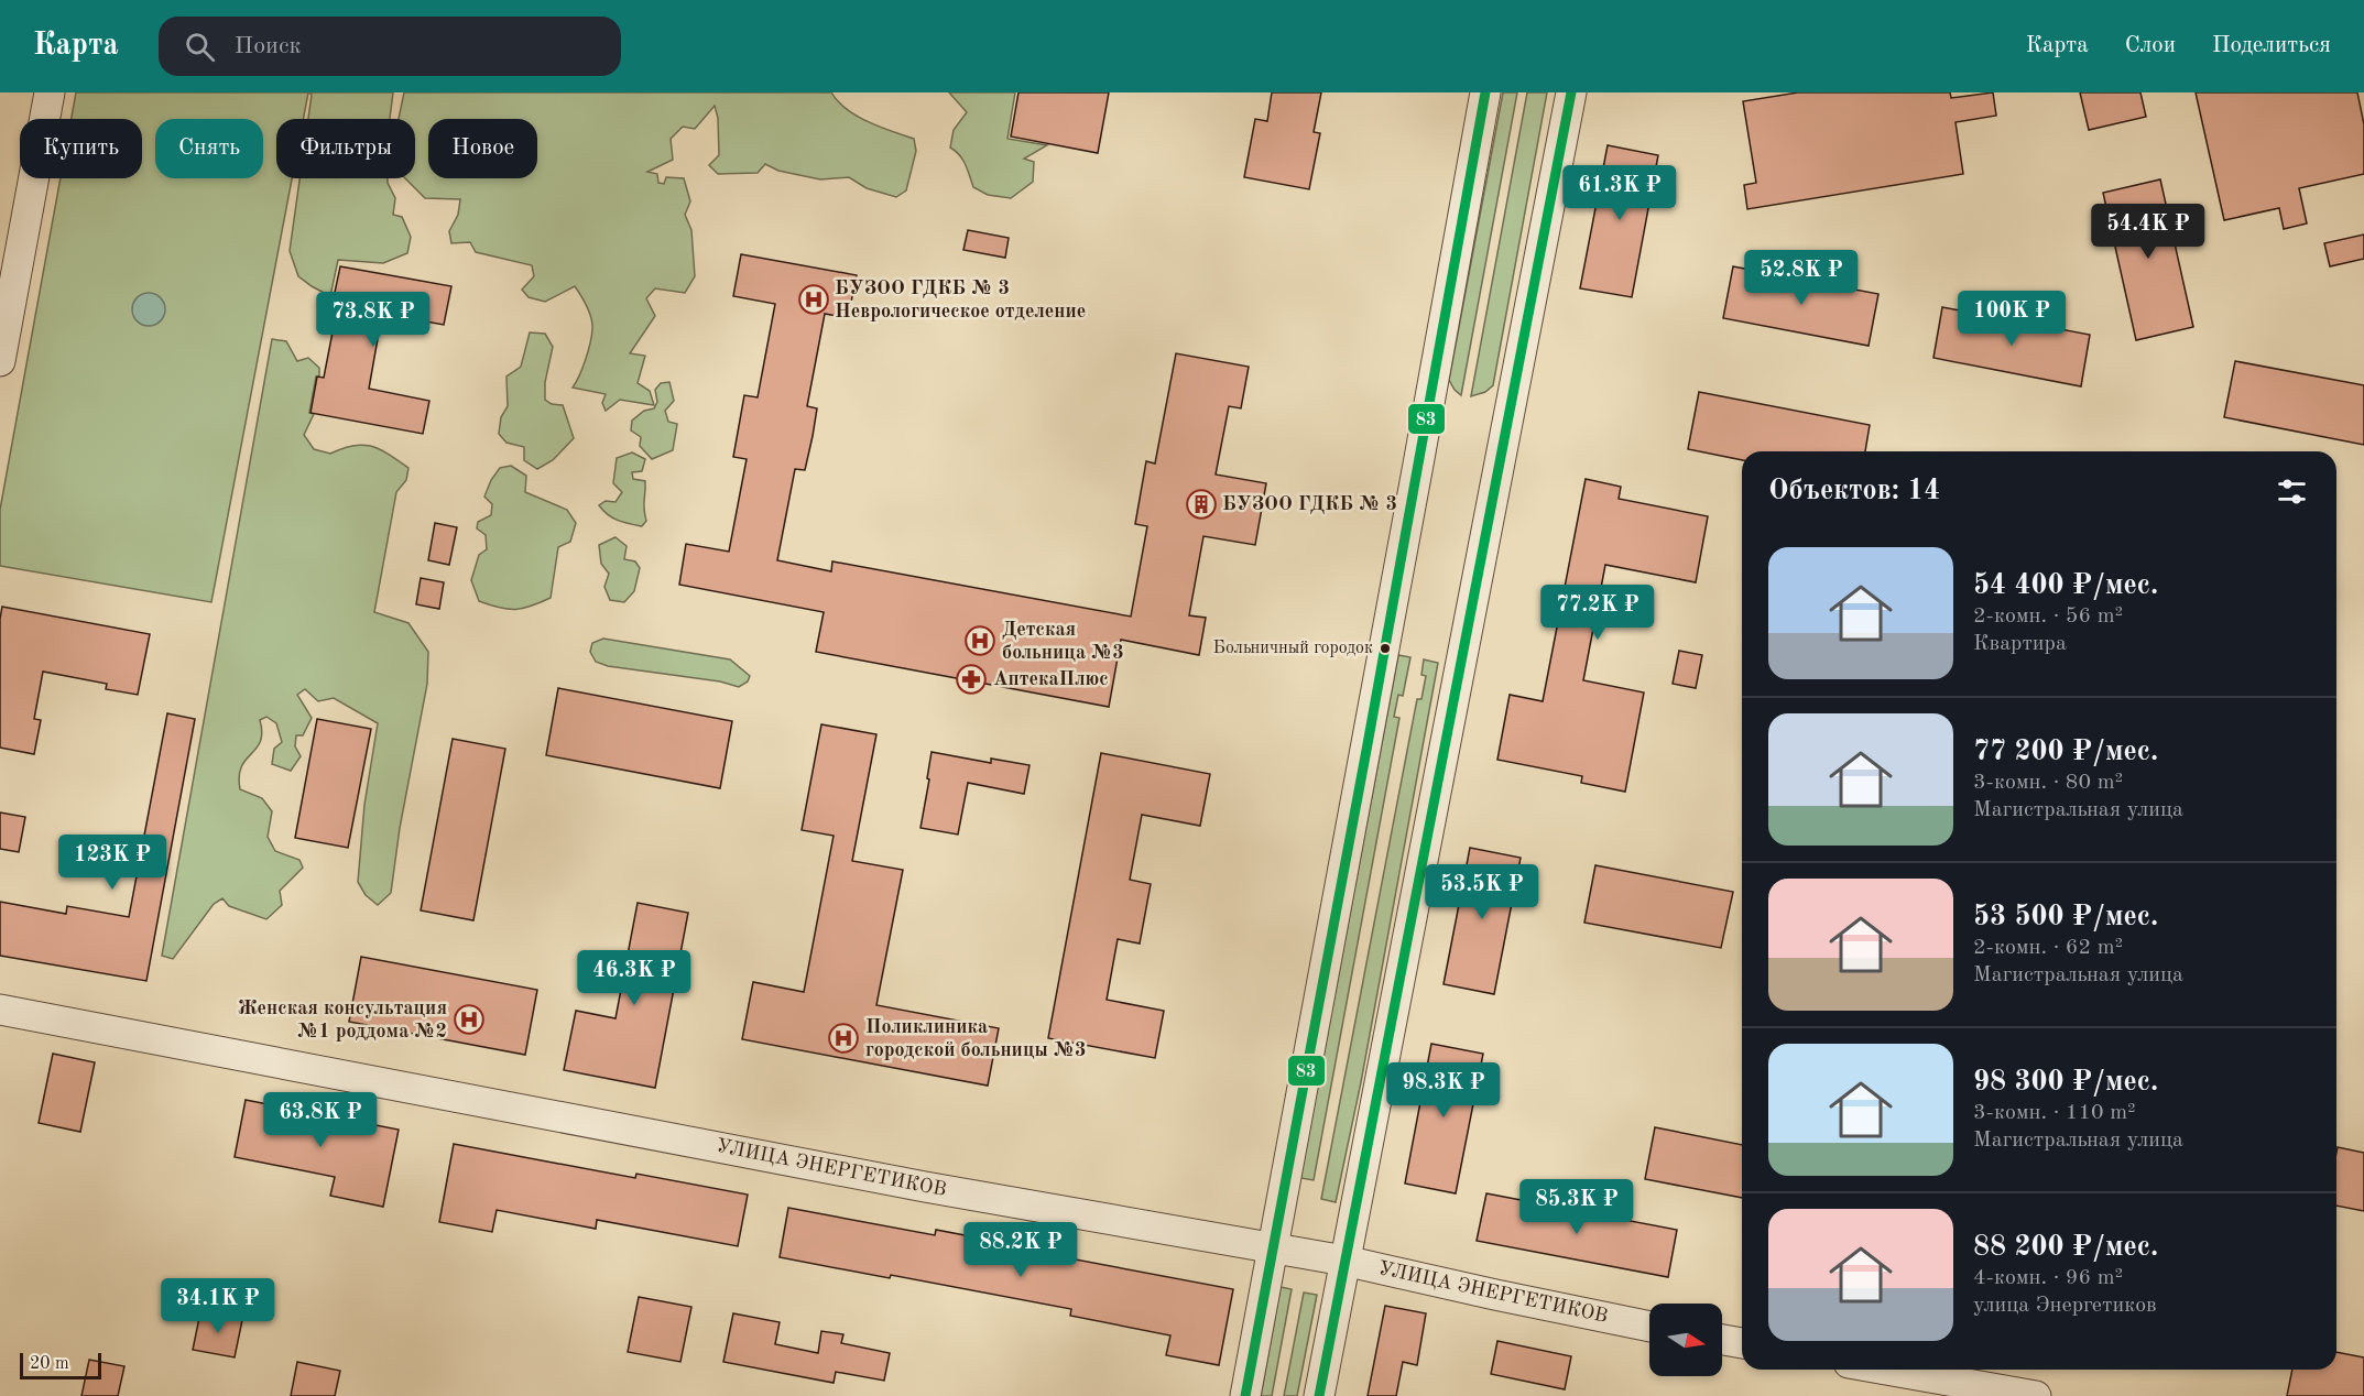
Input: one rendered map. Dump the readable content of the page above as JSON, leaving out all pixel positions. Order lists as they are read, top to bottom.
{
  "streets": {
    "street": ["УЛИЦА ЭНЕРГЕТИКОВ"]
  },
  "places": {
    "hospital": [
      "БУЗОО ГДКБ № 3 Неврологическое отделение",
      "Детская больница №3",
      "Женская консультация №1 роддома №2",
      "Поликлиника городской больницы №3"
    ],
    "building": ["БУЗОО ГДКБ № 3"],
    "other": ["Больничный городок"],
    "pharmacy": ["АптекаПлюс"]
  },
  "lines": ["transit line 83"],
  "scale_bar": "20 m",
  "north": "right",
  "page": {
    "header": "Карта",
    "search": "Поиск",
    "nav": ["Карта", "Слои", "Поделиться"],
    "chip": [
      "Купить",
      "Снять",
      "Фильтры",
      "Новое"
    ],
    "price": [
      "61.3K ₽",
      "54.4K ₽",
      "52.8K ₽",
      "100K ₽",
      "73.8K ₽",
      "77.2K ₽",
      "123K ₽",
      "53.5K ₽",
      "46.3K ₽",
      "98.3K ₽",
      "63.8K ₽",
      "85.3K ₽",
      "88.2K ₽",
      "34.1K ₽"
    ],
    "heading": "Объектов: 14",
    "list": [
      {
        "name": "54 400 ₽/мес.",
        "note": "2-комн. · 56 m² · Квартира"
      },
      {
        "name": "77 200 ₽/мес.",
        "note": "3-комн. · 80 m² · Магистральная улица"
      },
      {
        "name": "53 500 ₽/мес.",
        "note": "2-комн. · 62 m² · Магистральная улица"
      },
      {
        "name": "98 300 ₽/мес.",
        "note": "3-комн. · 110 m² · Магистральная улица"
      },
      {
        "name": "88 200 ₽/мес.",
        "note": "4-комн. · 96 m² · улица Энергетиков"
      }
    ],
    "scale": "20 m"
  }
}
